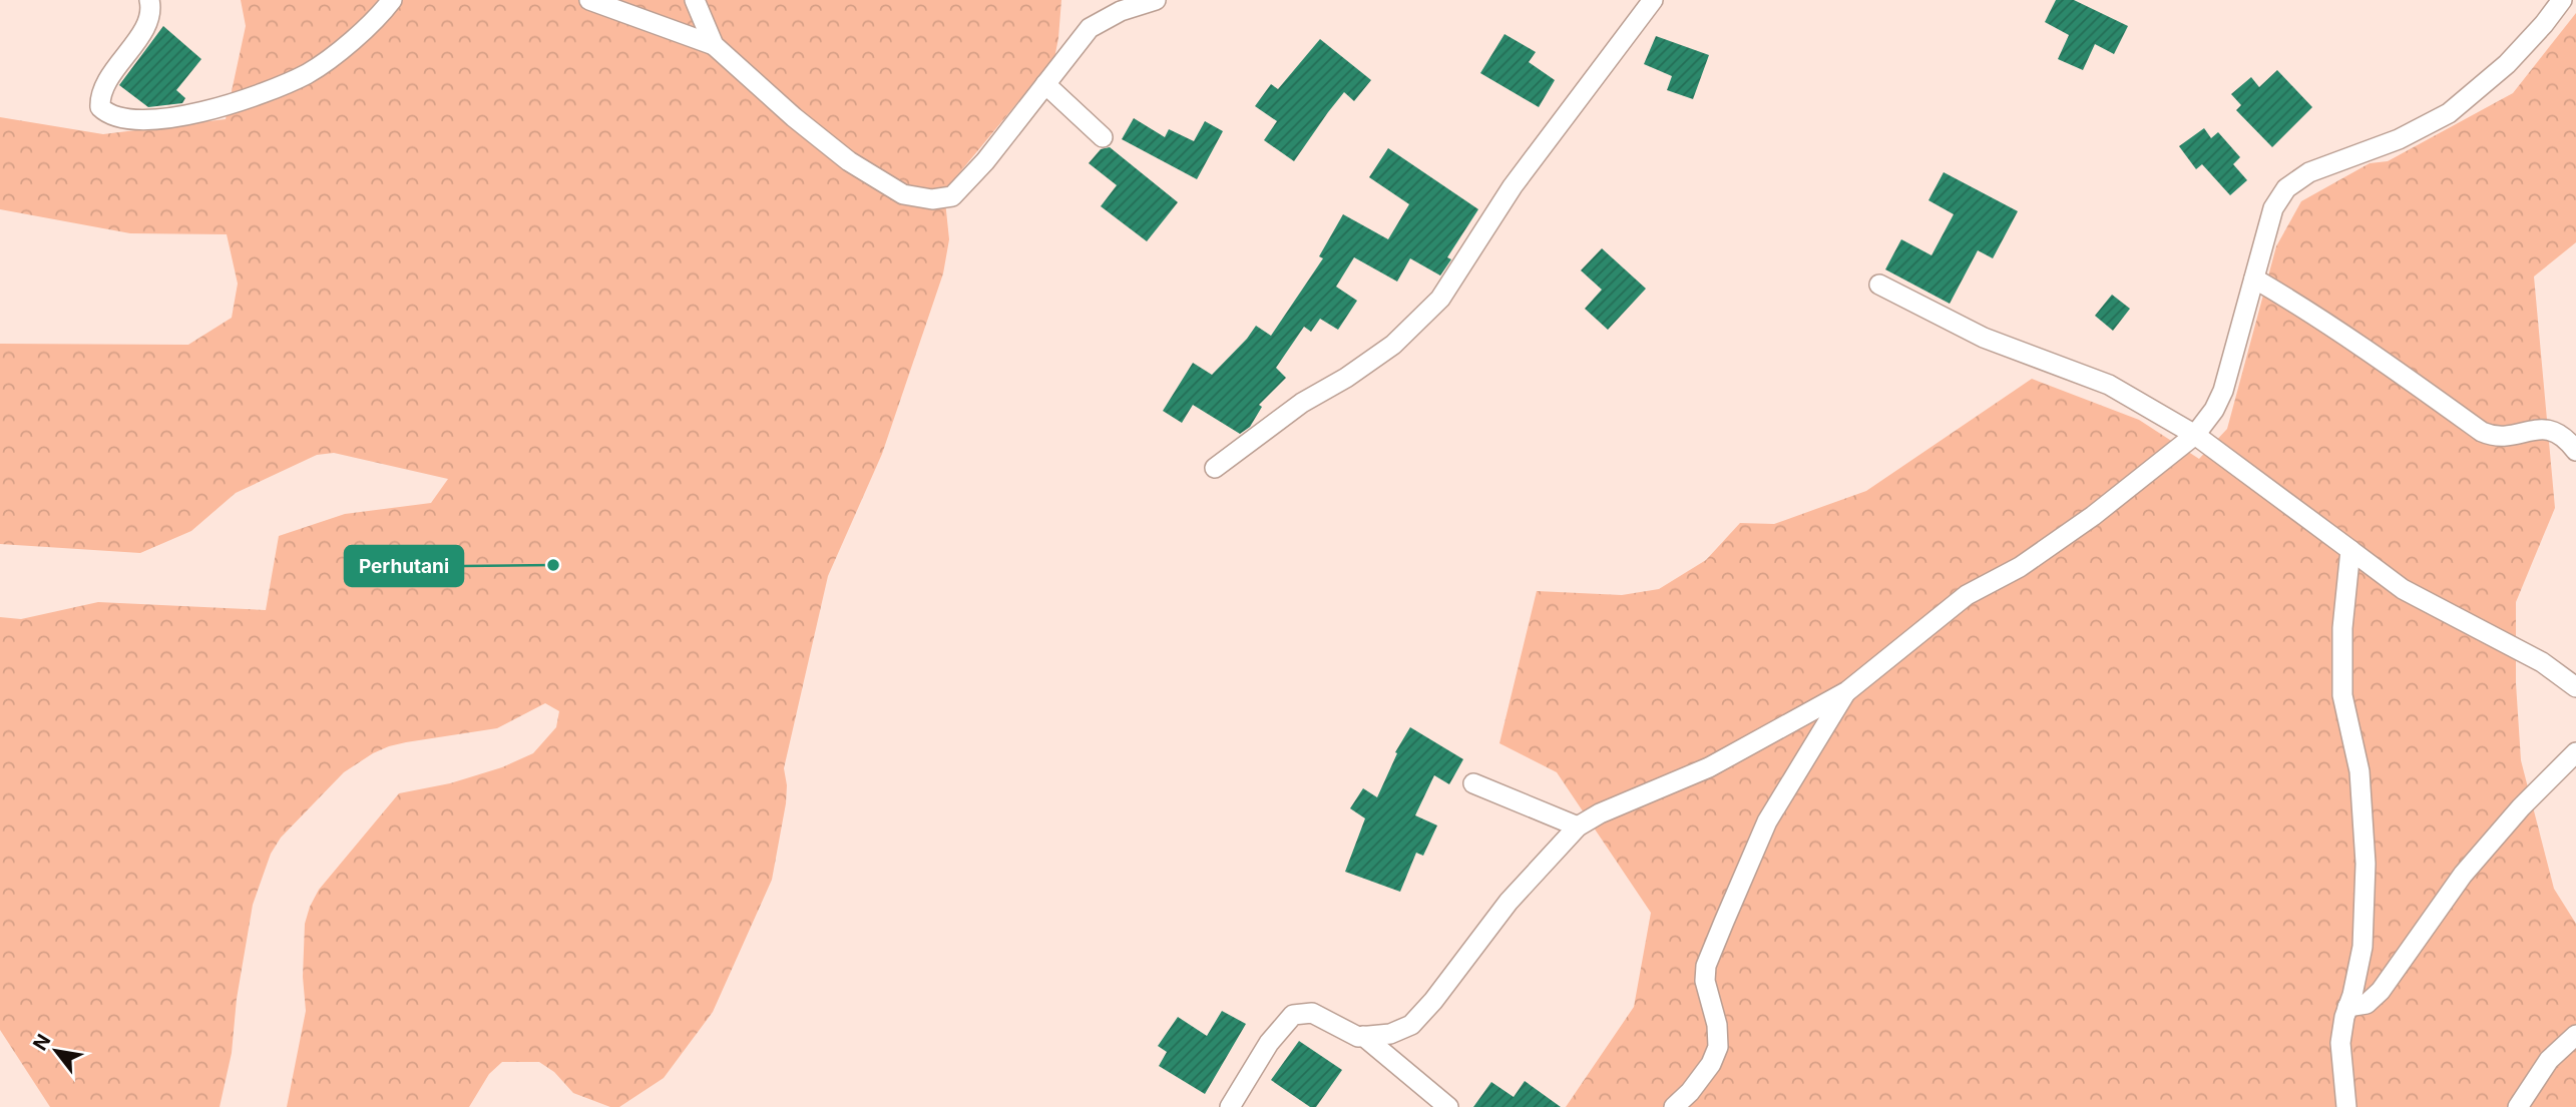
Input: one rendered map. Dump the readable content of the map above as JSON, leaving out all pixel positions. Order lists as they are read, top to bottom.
{
  "places": ["Perhutani"],
  "north": "top left"
}
